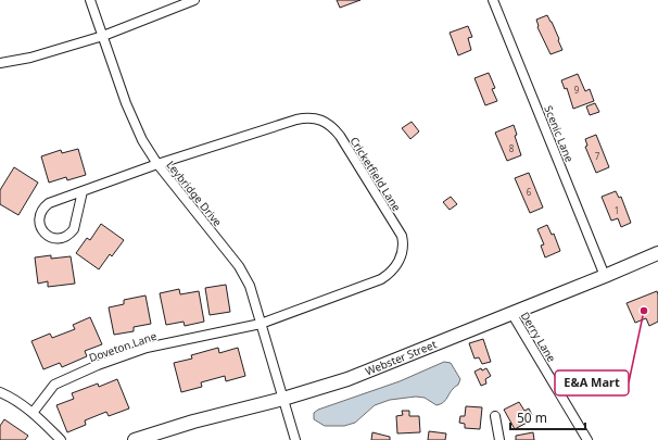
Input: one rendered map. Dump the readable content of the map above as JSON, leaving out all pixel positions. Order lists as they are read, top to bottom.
{
  "streets": {
    "main road": ["Webster Street"],
    "street": [
      "Scenic Lane",
      "Cricketfield Lane",
      "Leybridge Drive",
      "Derry Lane",
      "Doveton Lane"
    ]
  },
  "crossings": [
    ["Scenic Lane", "Webster Street"],
    ["Cricketfield Lane", "Leybridge Drive"],
    ["Cricketfield Lane", "Doveton Lane"],
    ["Leybridge Drive", "Doveton Lane"],
    ["Leybridge Drive", "Webster Street"],
    ["Derry Lane", "Webster Street"]
  ],
  "places": ["E&A Mart"],
  "house_numbers": [
    "9",
    "8",
    "7",
    "6",
    "1"
  ],
  "scale_bar": "50 m"
}
